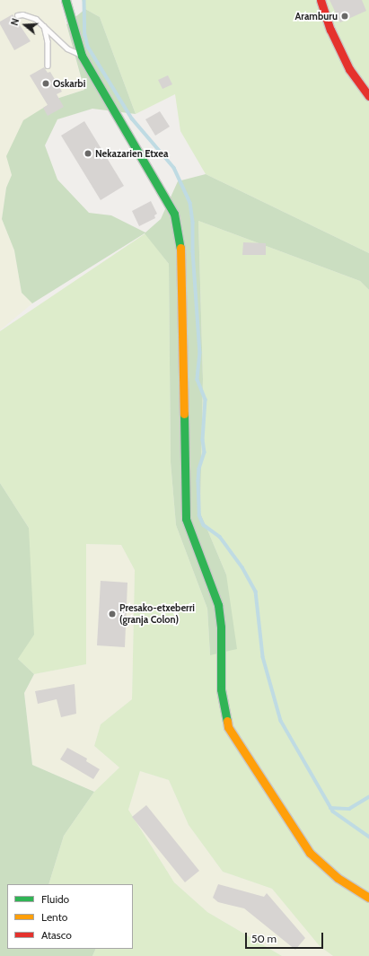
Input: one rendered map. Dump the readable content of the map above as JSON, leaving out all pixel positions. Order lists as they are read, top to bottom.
{
  "places": [
    "Aramburu",
    "Oskarbi",
    "Nekazarien Etxea",
    "Presako-etxeberri (granja Colon)"
  ],
  "legend": ["Fluido", "Lento", "Atasco"],
  "scale_bar": "50 m",
  "north": "left"
}
